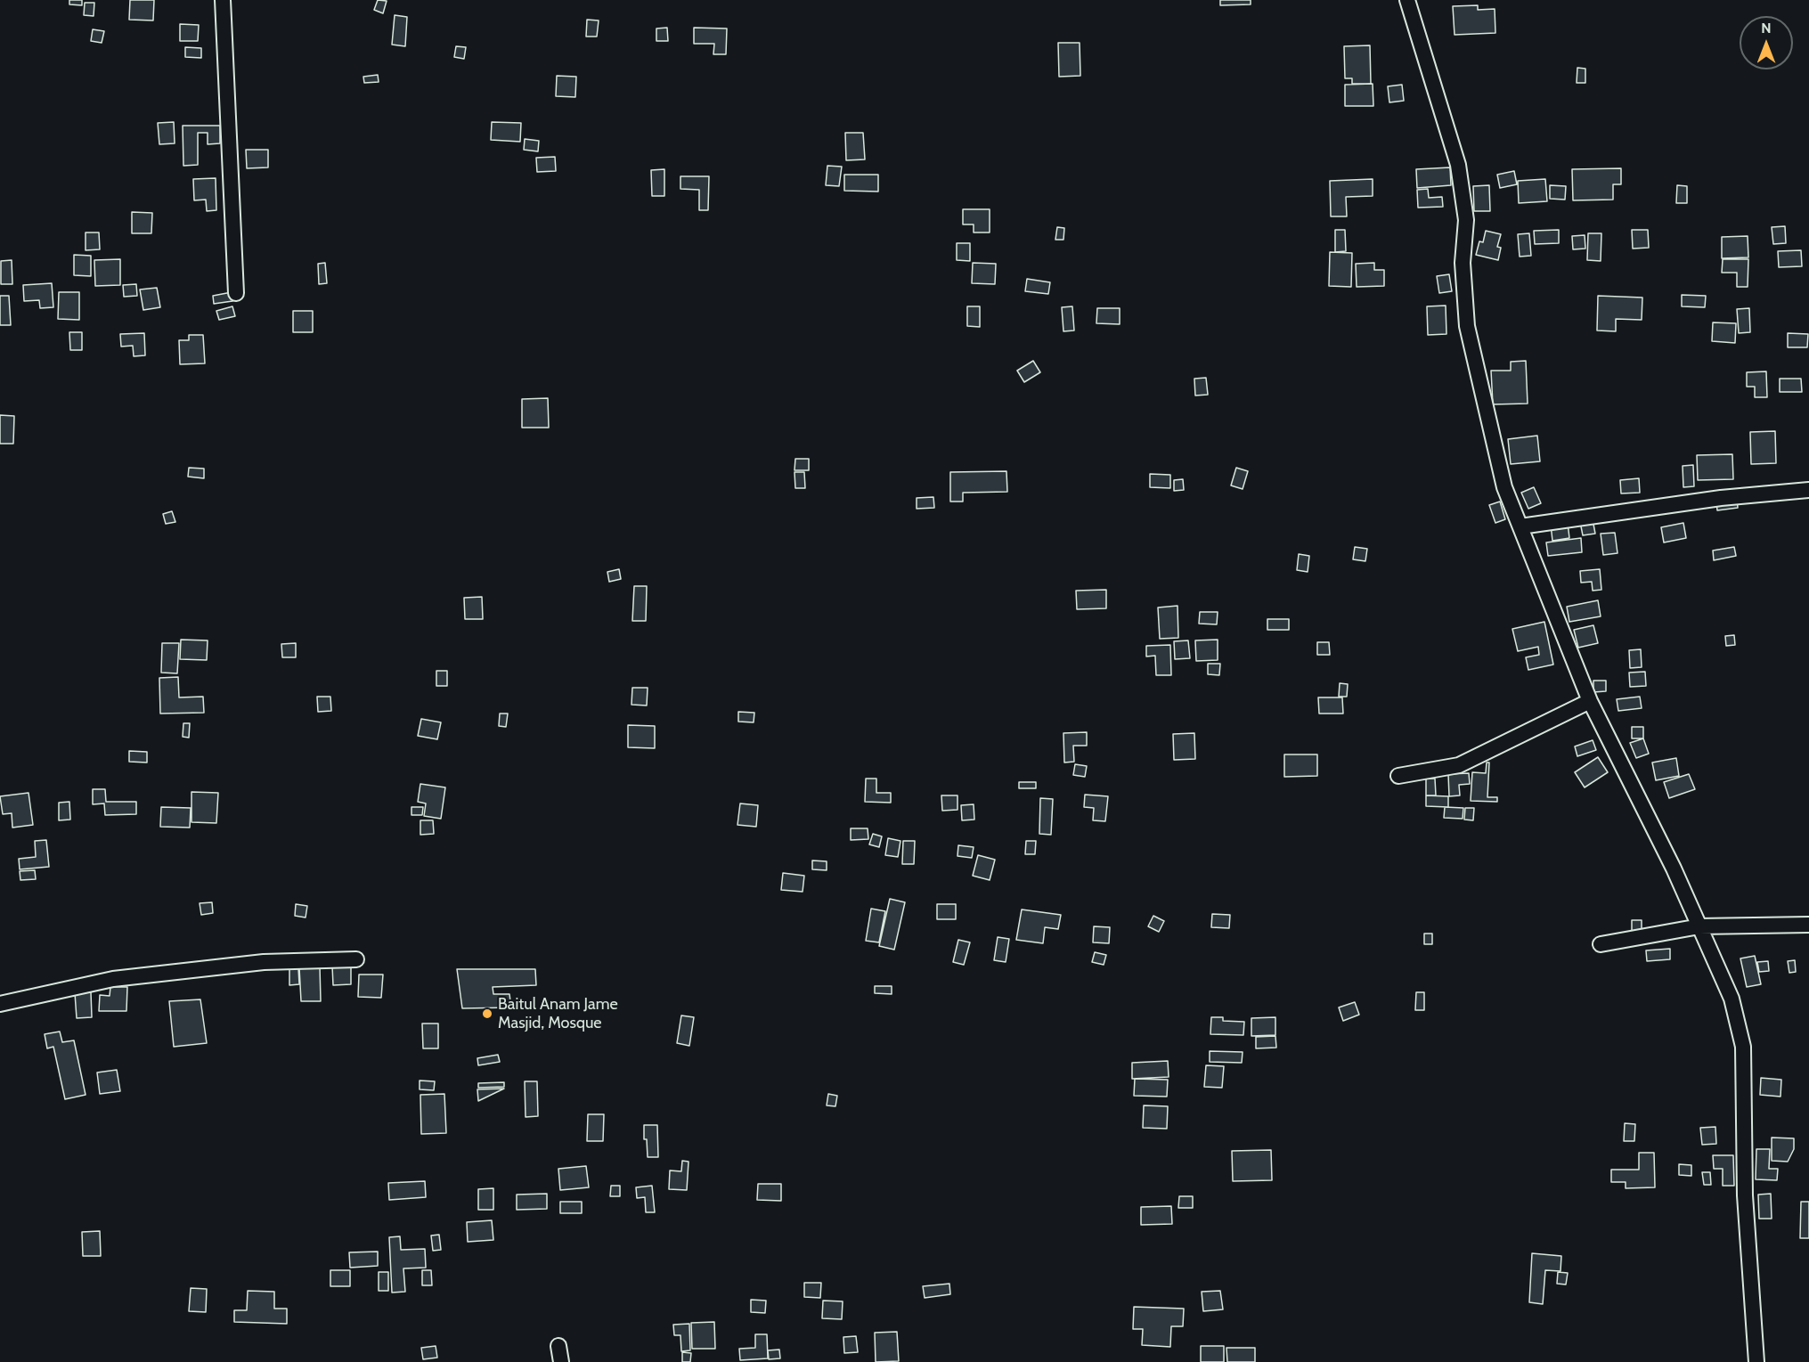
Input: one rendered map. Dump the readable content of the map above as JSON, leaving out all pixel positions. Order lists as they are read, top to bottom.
{
  "places": ["Baitul Anam Jame Masjid, Mosque"],
  "north": "top"
}
